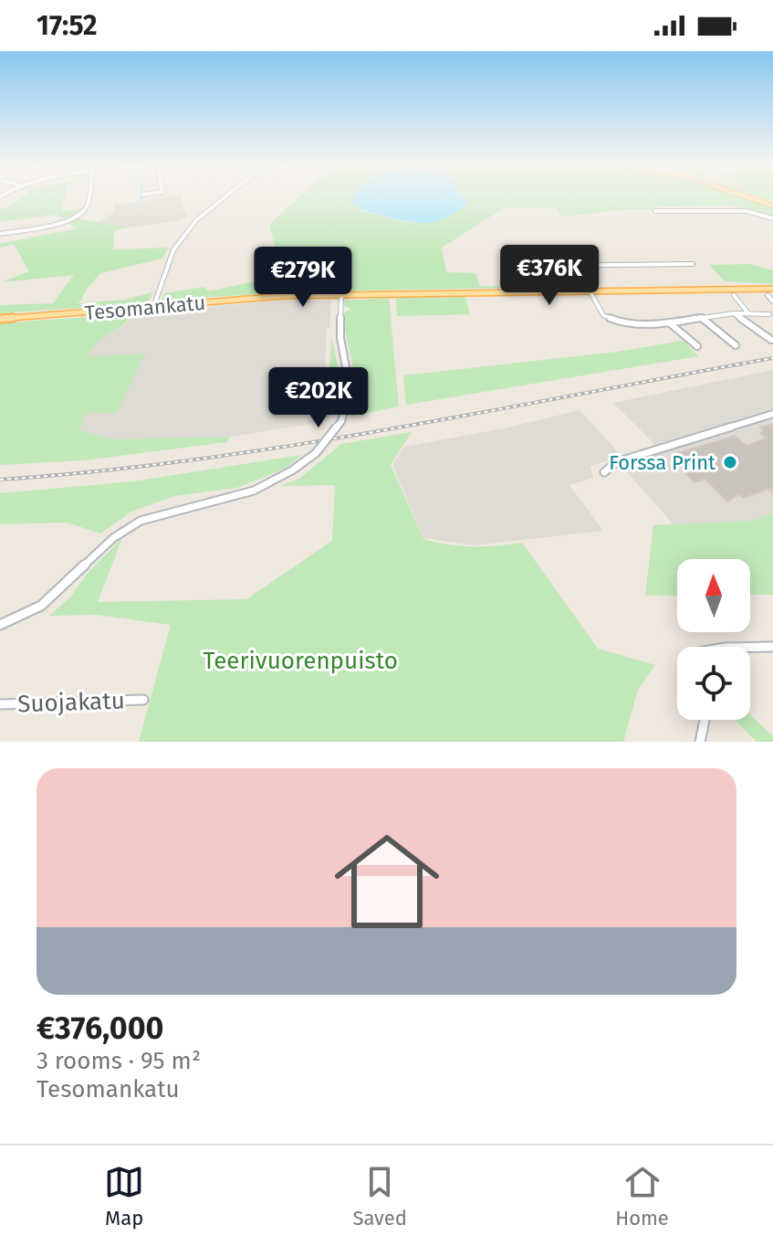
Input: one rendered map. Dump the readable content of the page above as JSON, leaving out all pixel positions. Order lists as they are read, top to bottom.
{
  "streets": {
    "main road": ["Tesomankatu"],
    "street": ["Suojakatu"]
  },
  "parks": ["Teerivuorenpuisto"],
  "places": ["Forssa Print"],
  "north": "top",
  "page": {
    "status": "17:52",
    "price": ["€376K", "€279K", "€202K"],
    "list": [
      {
        "name": "€376,000",
        "note": "3 rooms · 95 m² · Tesomankatu"
      }
    ],
    "tabs": ["Map", "Saved", "Home"]
  }
}
